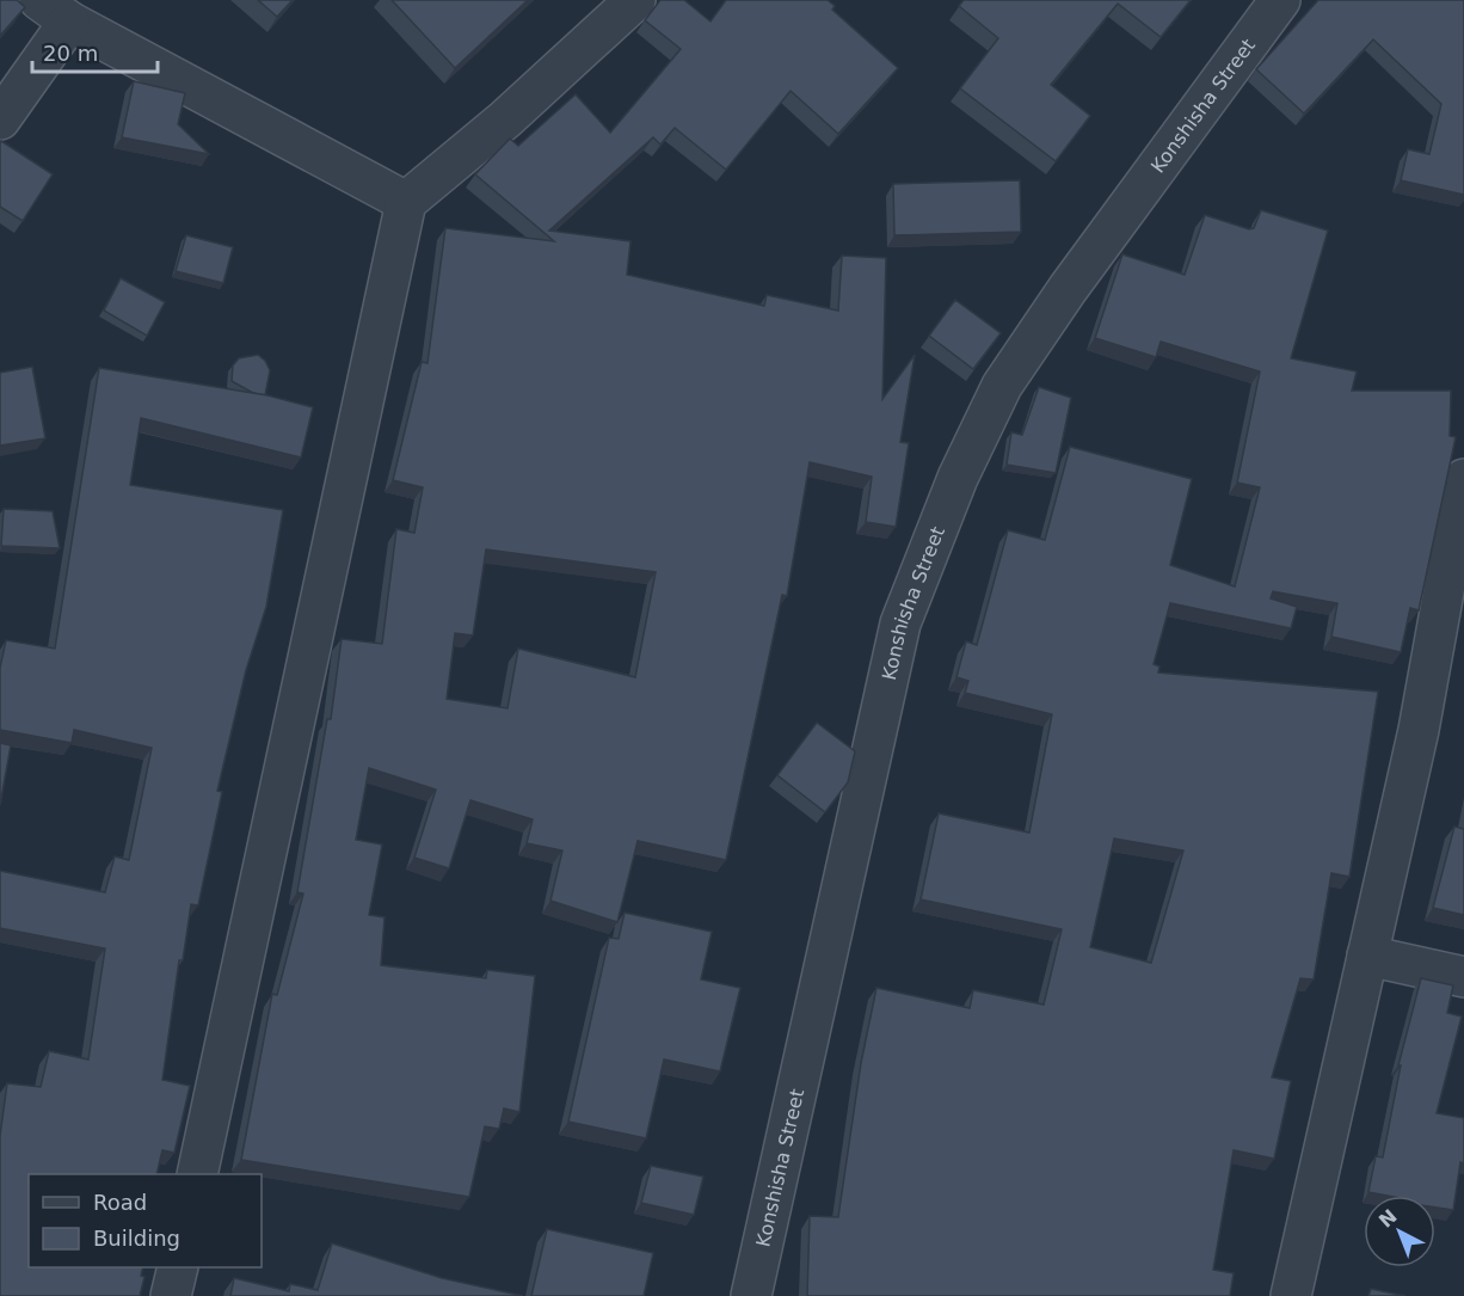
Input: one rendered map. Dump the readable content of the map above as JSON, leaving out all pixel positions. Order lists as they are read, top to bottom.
{
  "streets": {
    "street": ["Konshisha Street"]
  },
  "legend": ["Road", "Building"],
  "scale_bar": "20 m",
  "north": "top left"
}
